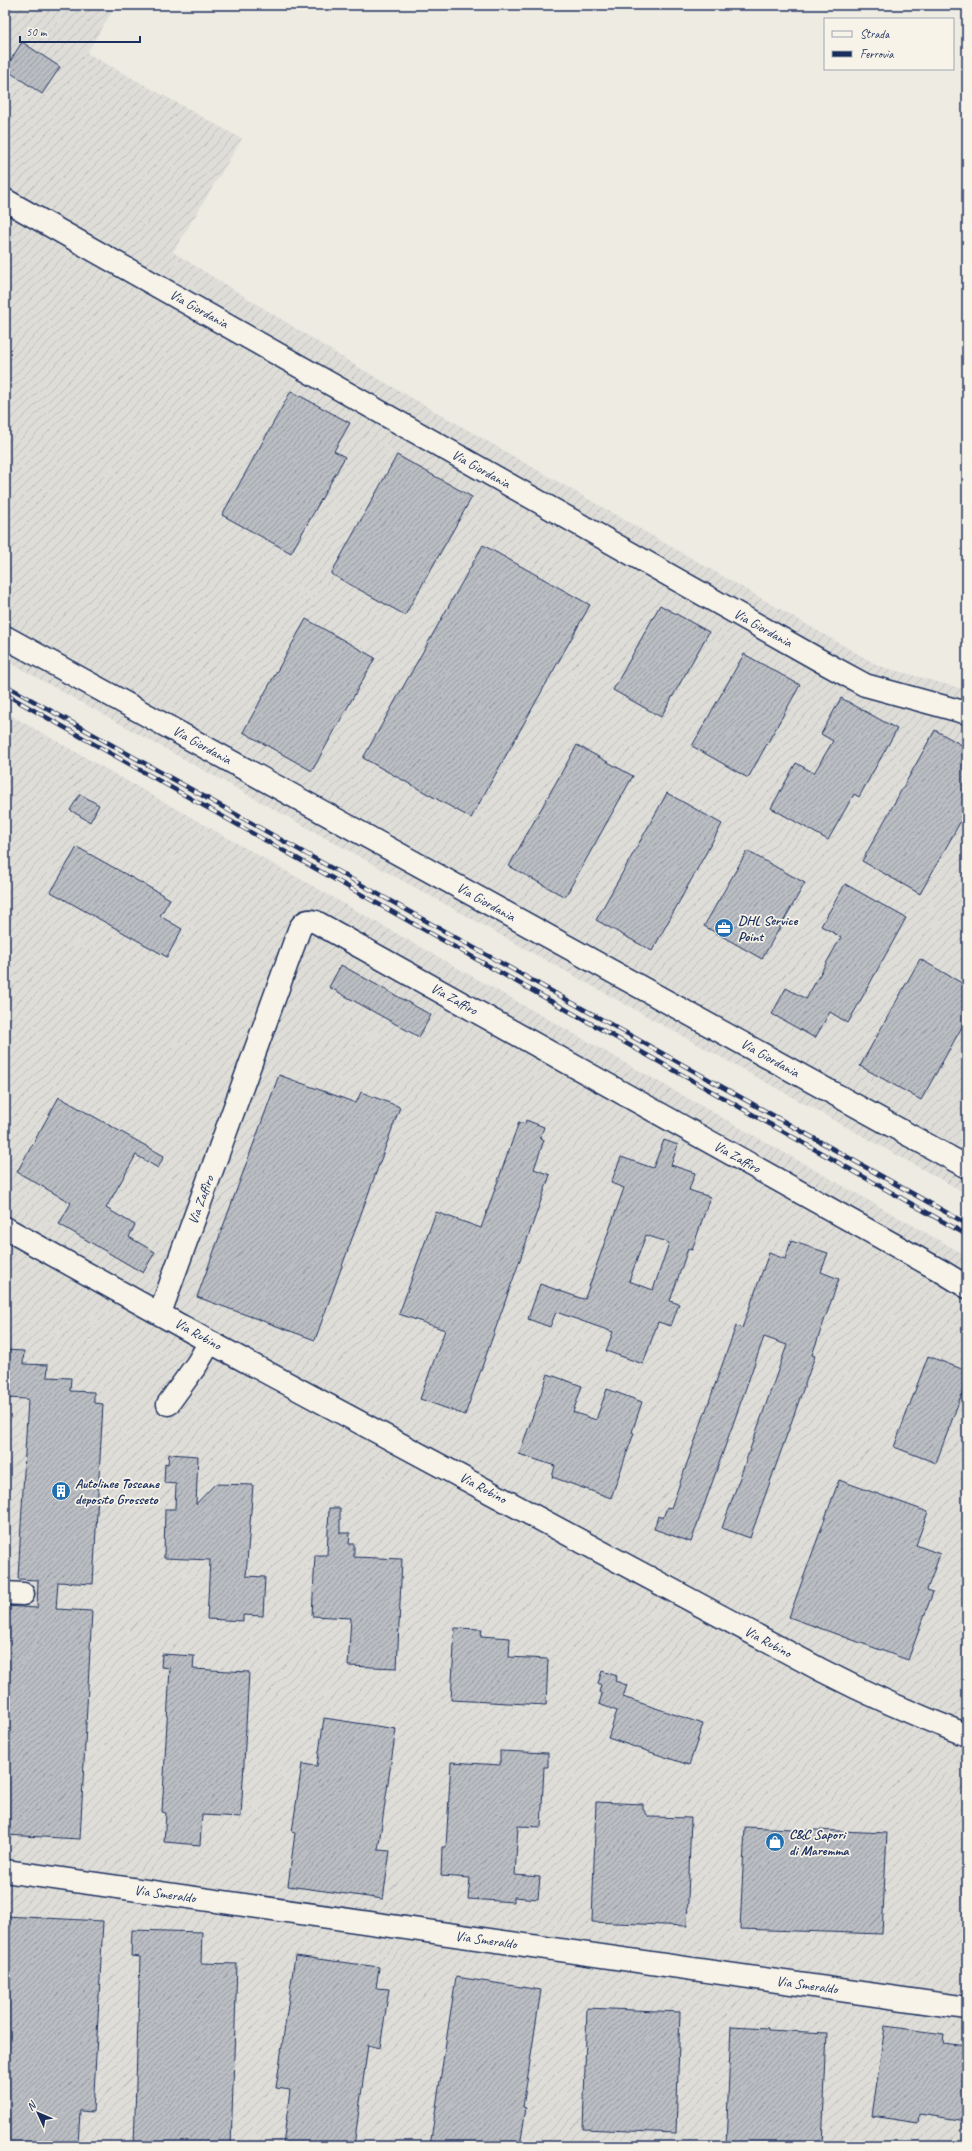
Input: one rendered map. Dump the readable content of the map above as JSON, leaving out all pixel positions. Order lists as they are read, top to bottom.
{
  "streets": {
    "street": [
      "Via Giordania",
      "Via Zaffiro",
      "Via Rubino",
      "Via Smeraldo"
    ]
  },
  "crossings": [
    ["Via Zaffiro", "Via Rubino"]
  ],
  "places": {
    "office": ["DHL Service Point"],
    "building": ["Autolinee Toscane deposito Grosseto"],
    "shop": ["C&C Sapori di Maremma"]
  },
  "legend": ["Strada", "Ferrovia"],
  "scale_bar": "50 m",
  "north": "top left"
}
